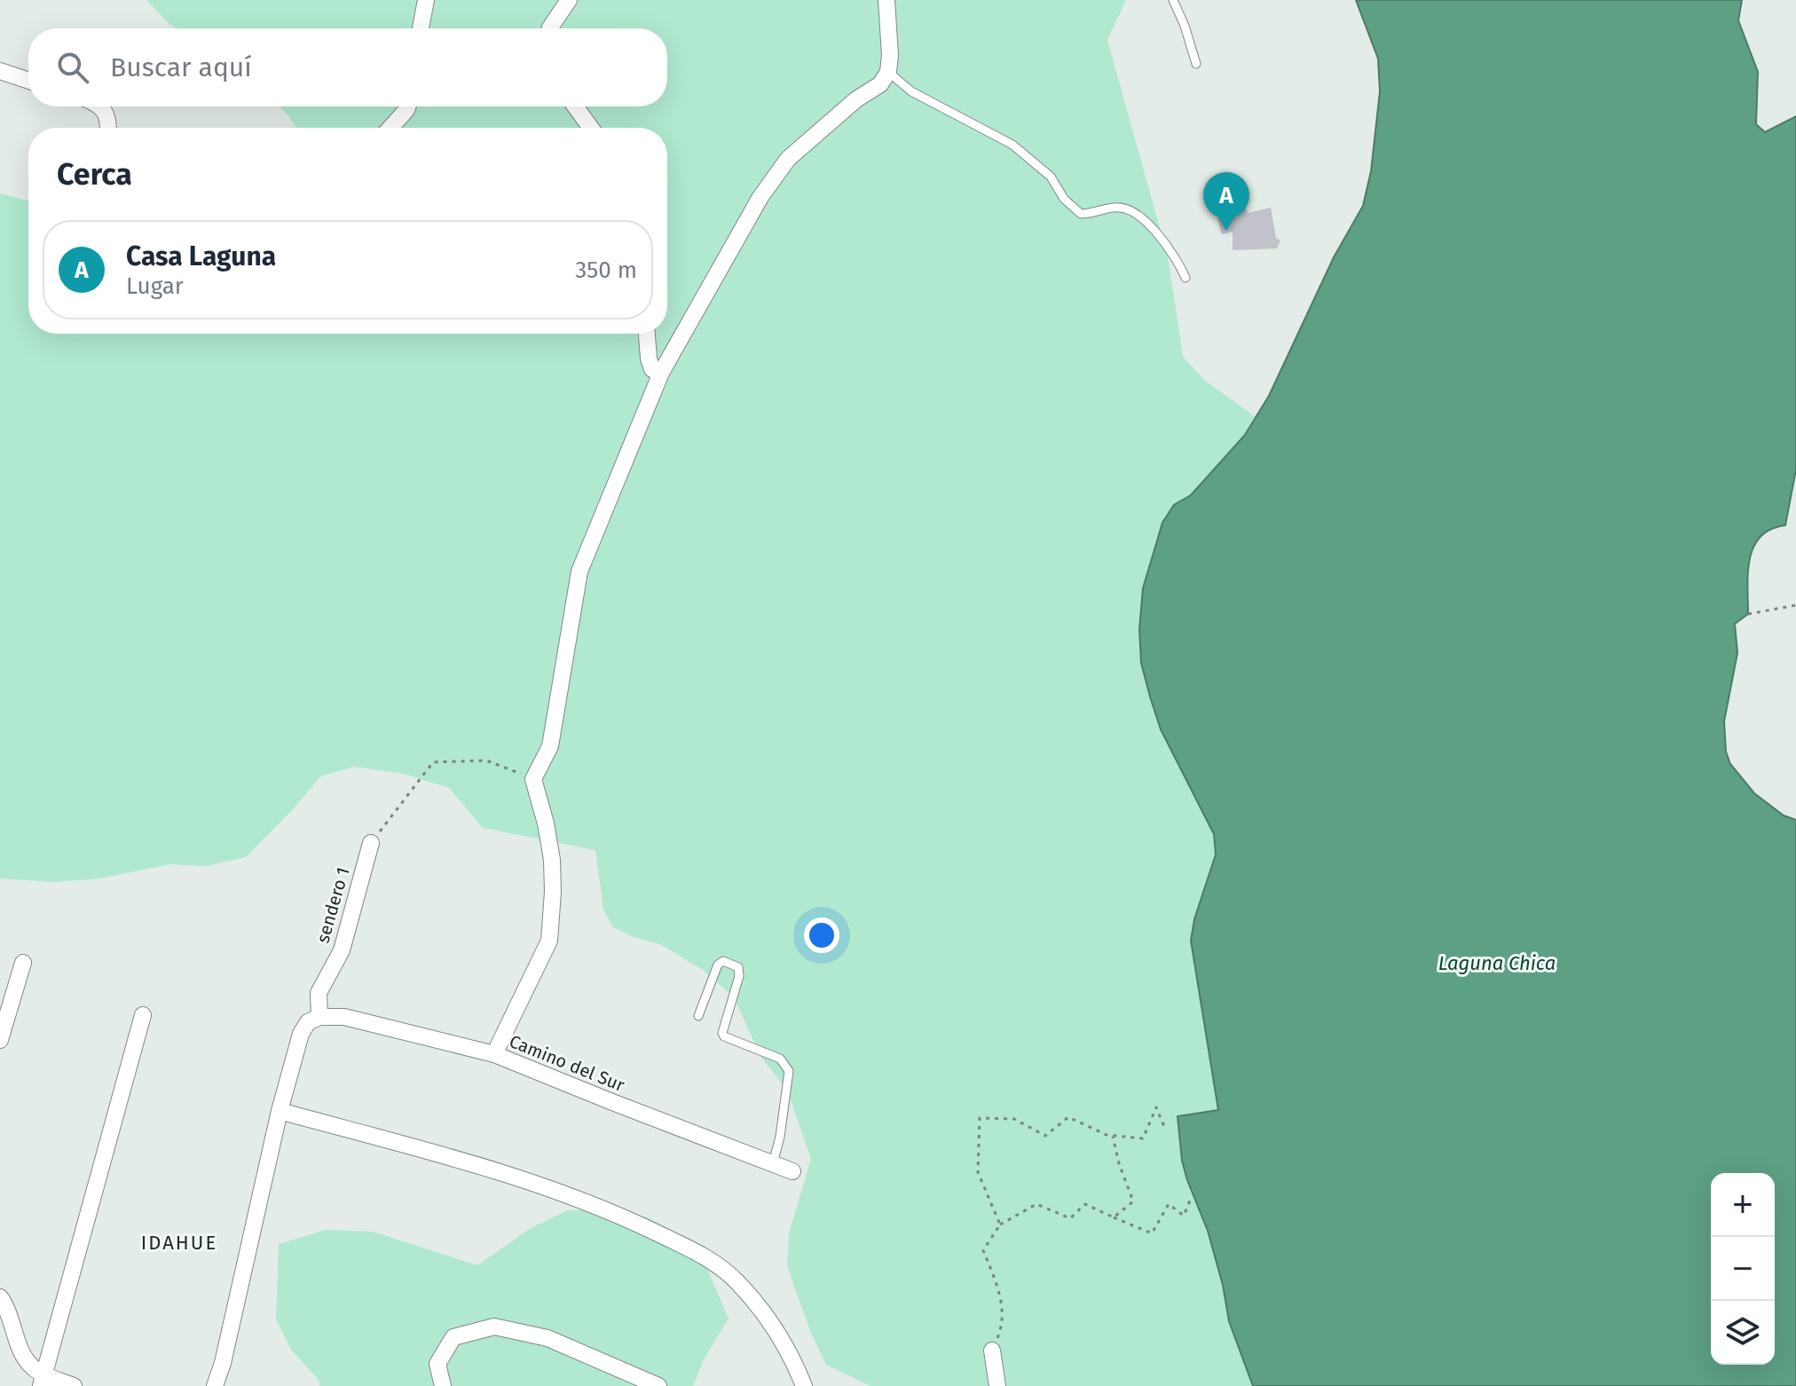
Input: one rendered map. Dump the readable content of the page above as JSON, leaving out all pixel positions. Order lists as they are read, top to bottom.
{
  "streets": {
    "street": ["sendero 1", "Camino del Sur"]
  },
  "crossings": [
    ["sendero 1", "Camino del Sur"]
  ],
  "districts": ["IDAHUE"],
  "water": ["Laguna Chica"],
  "page": {
    "search": "Buscar aquí",
    "heading": "Cerca",
    "pins": "A",
    "list": [
      {
        "mark": "A",
        "name": "Casa Laguna",
        "note": "Lugar",
        "value": "350 m"
      }
    ],
    "map_buttons": ["+", "−"]
  }
}
